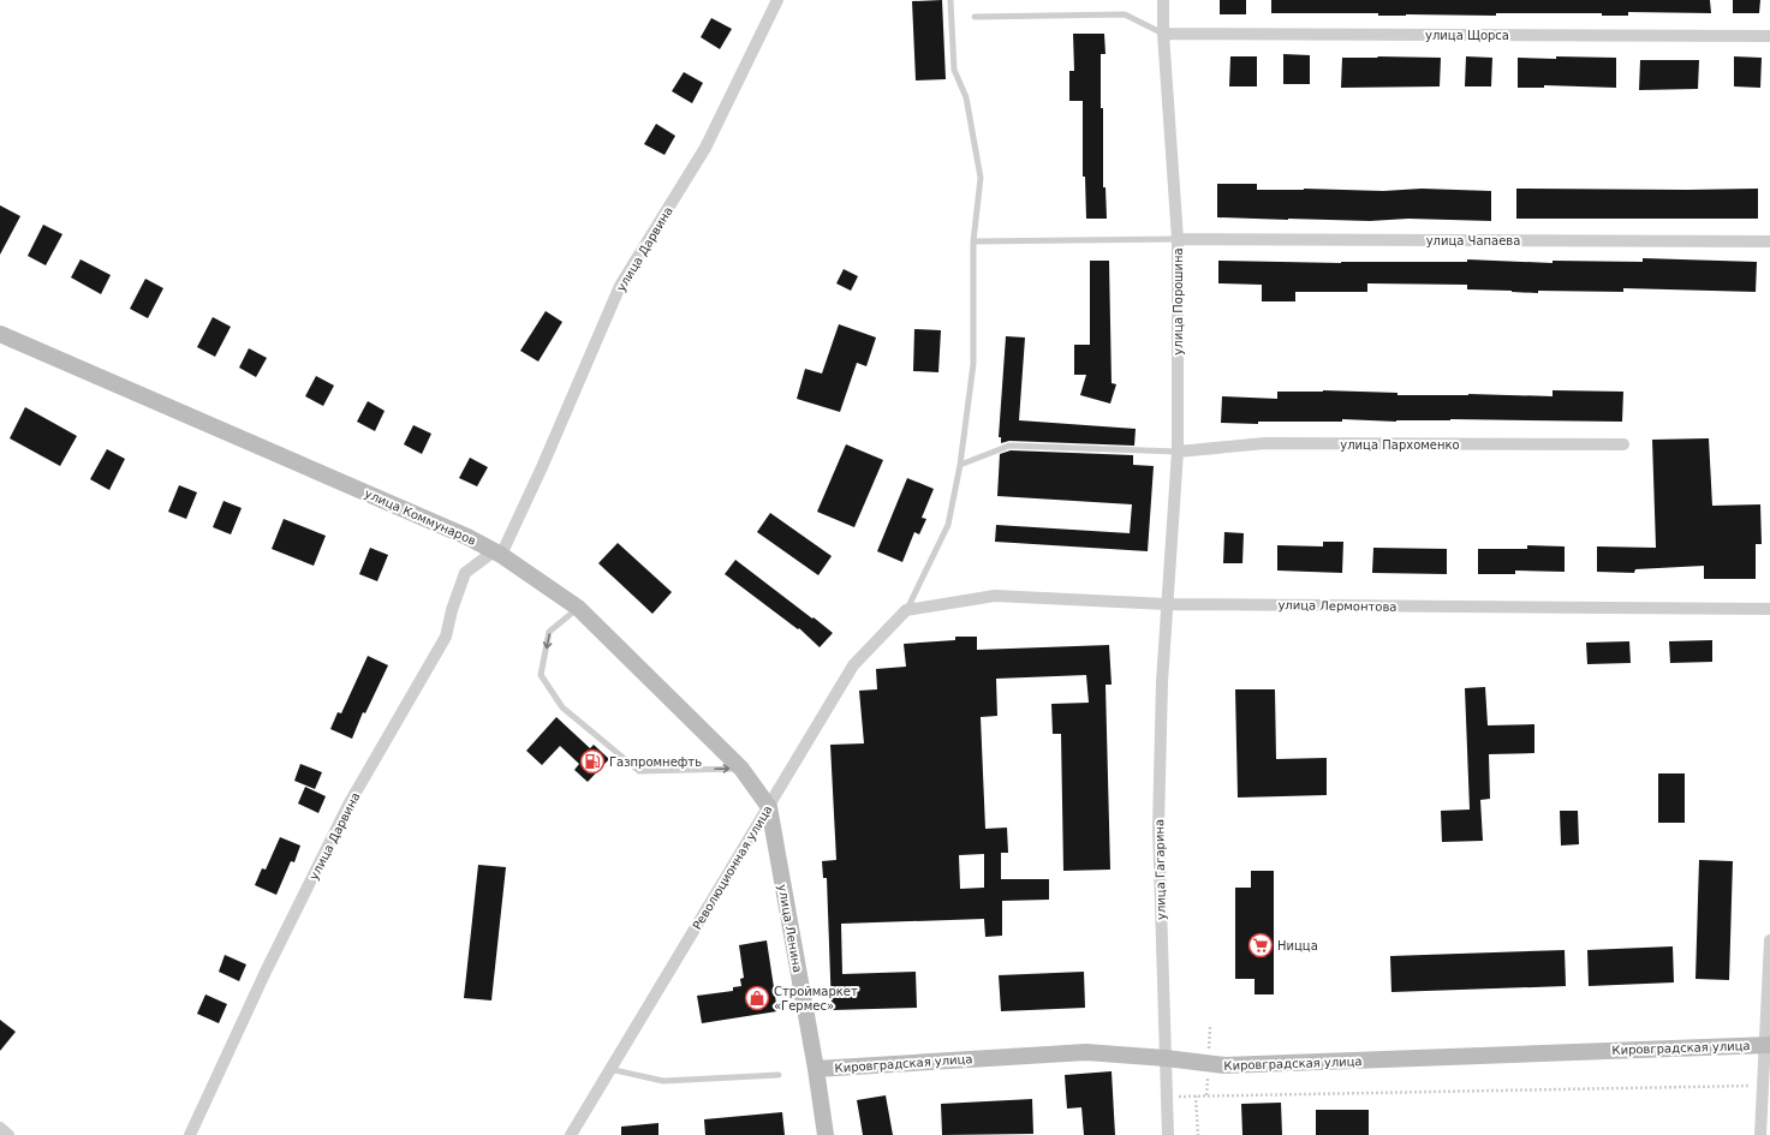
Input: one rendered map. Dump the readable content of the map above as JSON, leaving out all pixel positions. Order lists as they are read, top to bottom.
{
  "streets": {
    "main road": ["улица Коммунаров", "улица Ленина", "Кировградская улица"],
    "street": [
      "улица Щорса",
      "улица Чапаева",
      "улица Дарвина",
      "улица Порошина",
      "улица Пархоменко",
      "улица Лермонтова",
      "Революционная улица",
      "улица Гагарина"
    ]
  },
  "crossings": [
    ["улица Щорса", "улица Порошина"],
    ["улица Чапаева", "улица Порошина"],
    ["улица Дарвина", "улица Коммунаров"],
    ["улица Порошина", "улица Пархоменко"],
    ["улица Порошина", "улица Лермонтова"],
    ["улица Порошина", "улица Гагарина"],
    ["улица Коммунаров", "Революционная улица"],
    ["улица Коммунаров", "улица Ленина"],
    ["улица Лермонтова", "Революционная улица"],
    ["улица Лермонтова", "улица Гагарина"],
    ["Революционная улица", "улица Ленина"],
    ["улица Гагарина", "Кировградская улица"],
    ["улица Ленина", "Кировградская улица"]
  ],
  "places": {
    "fuel station": ["Газпромнефть"],
    "supermarket": ["Ницца"],
    "shop": ["Строймаркет «Гермес»"]
  }
}
